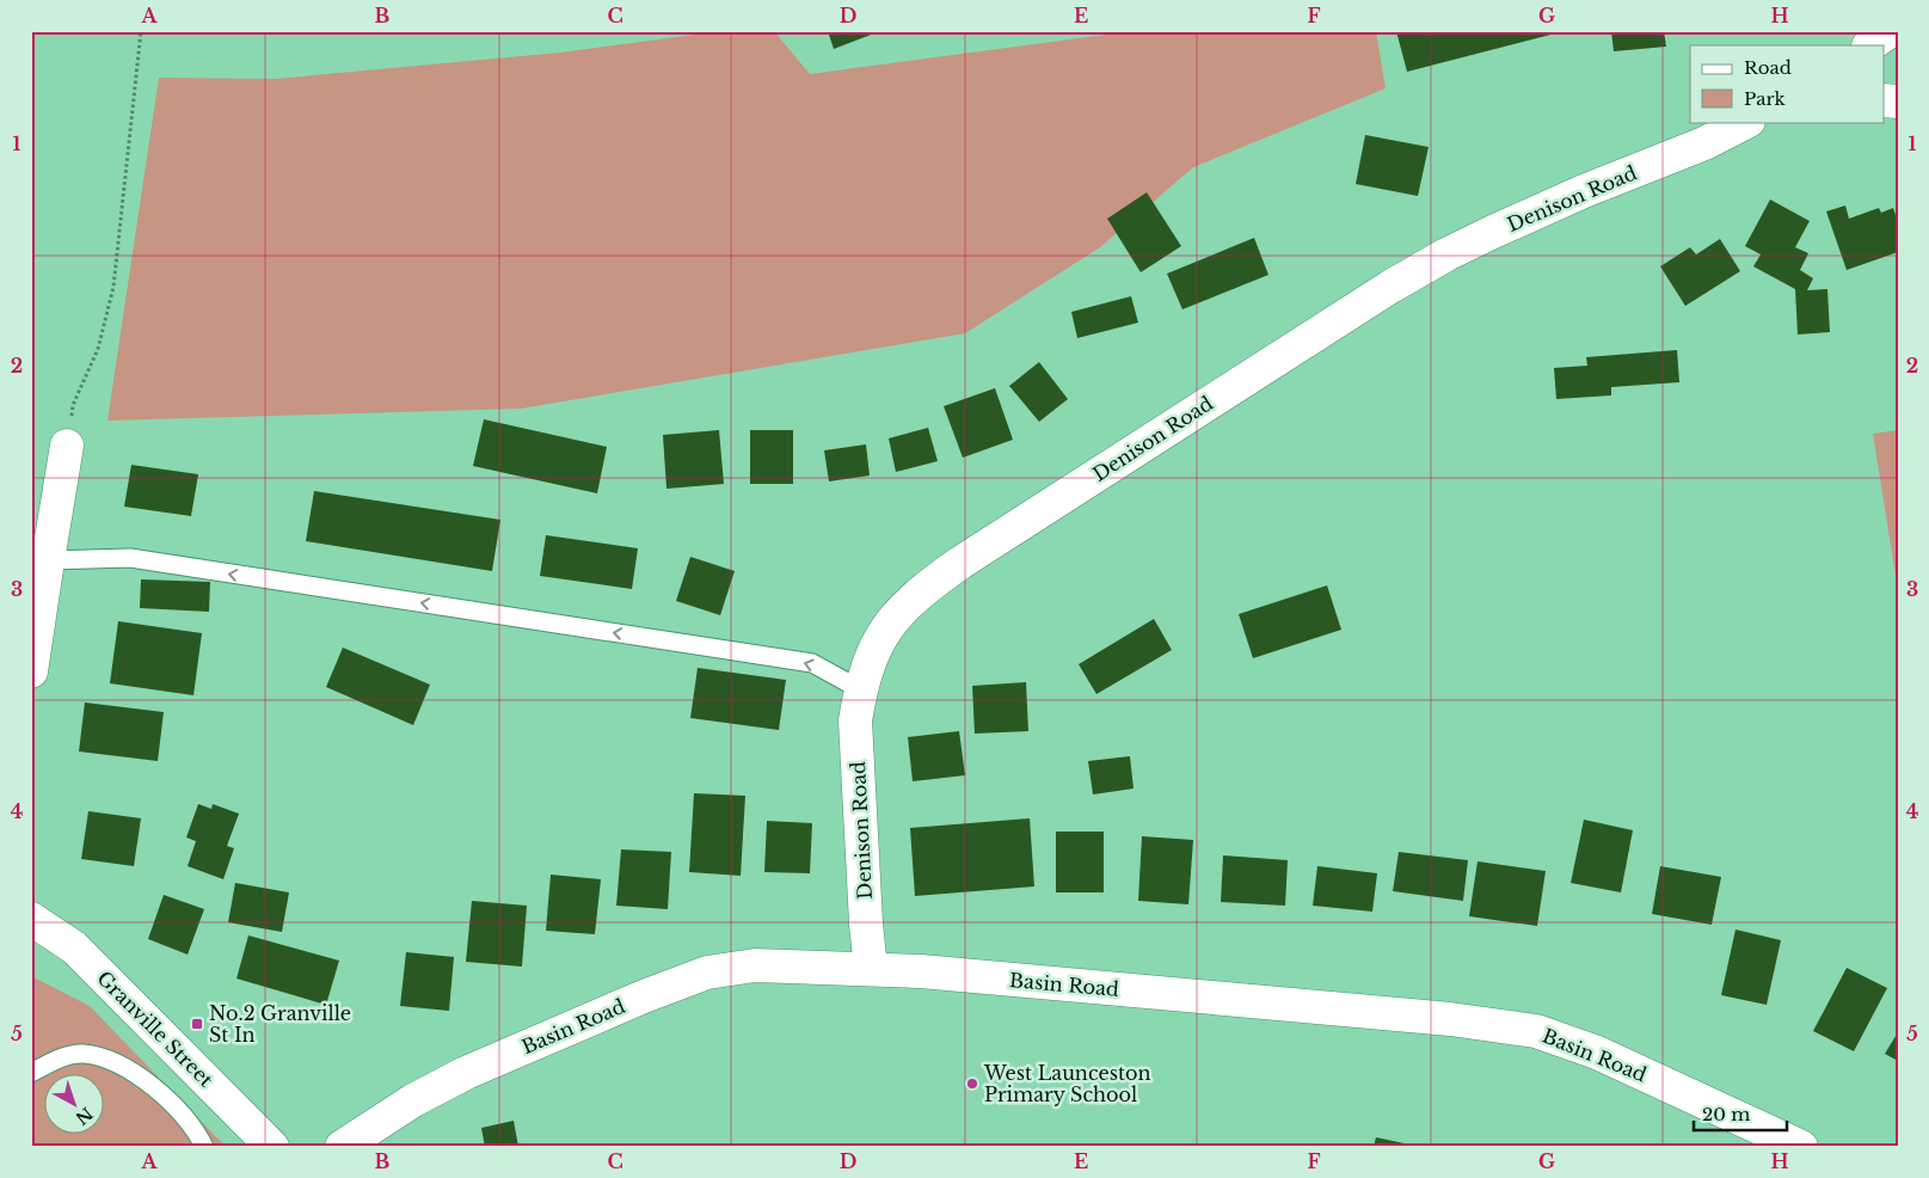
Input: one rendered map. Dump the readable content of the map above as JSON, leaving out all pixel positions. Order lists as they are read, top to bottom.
{
  "streets": {
    "street": ["Denison Road", "Basin Road", "Granville Street"]
  },
  "crossings": [
    ["Denison Road", "Basin Road"]
  ],
  "places": {
    "transit": ["No.2 Granville St In"],
    "other": ["West Launceston Primary School"]
  },
  "legend": ["Road", "Park"],
  "scale_bar": "20 m",
  "north": "bottom right",
  "grid": {
    "columns": [
      "A",
      "B",
      "C",
      "D",
      "E",
      "F",
      "G",
      "H"
    ],
    "rows": [
      "1",
      "2",
      "3",
      "4",
      "5"
    ]
  }
}
